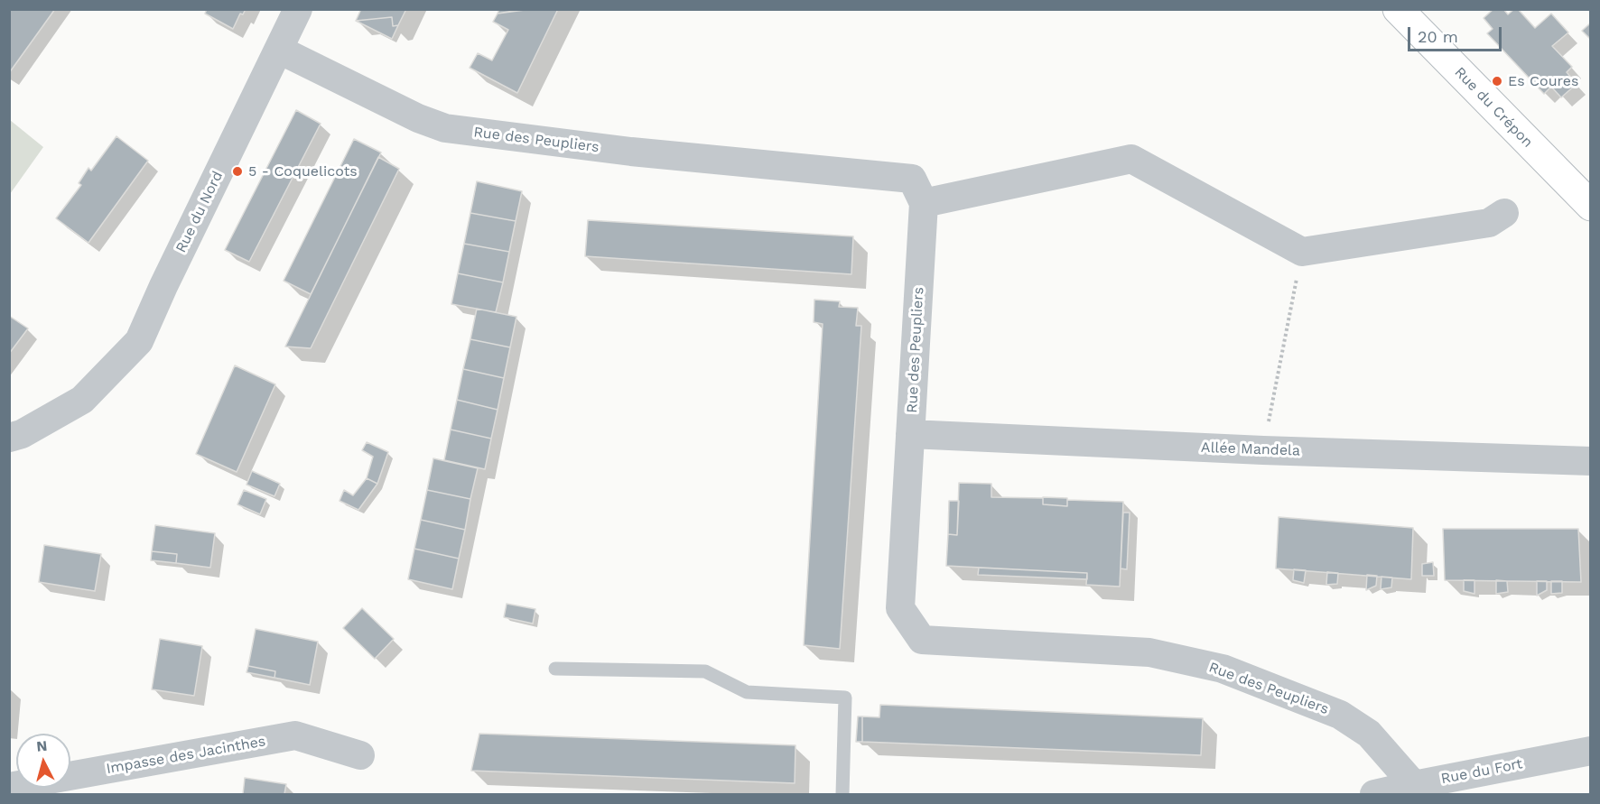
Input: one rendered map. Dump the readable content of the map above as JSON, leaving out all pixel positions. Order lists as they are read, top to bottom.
{
  "streets": {
    "street": [
      "Rue du Crépon",
      "Rue des Peupliers",
      "Rue du Nord",
      "Allée Mandela",
      "Impasse des Jacinthes",
      "Rue du Fort"
    ]
  },
  "crossings": [
    ["Rue des Peupliers", "Rue du Nord"],
    ["Rue des Peupliers", "Allée Mandela"],
    ["Rue des Peupliers", "Rue du Fort"]
  ],
  "places": ["Es Coures", "5 - Coquelicots"],
  "scale_bar": "20 m",
  "north": "top"
}
